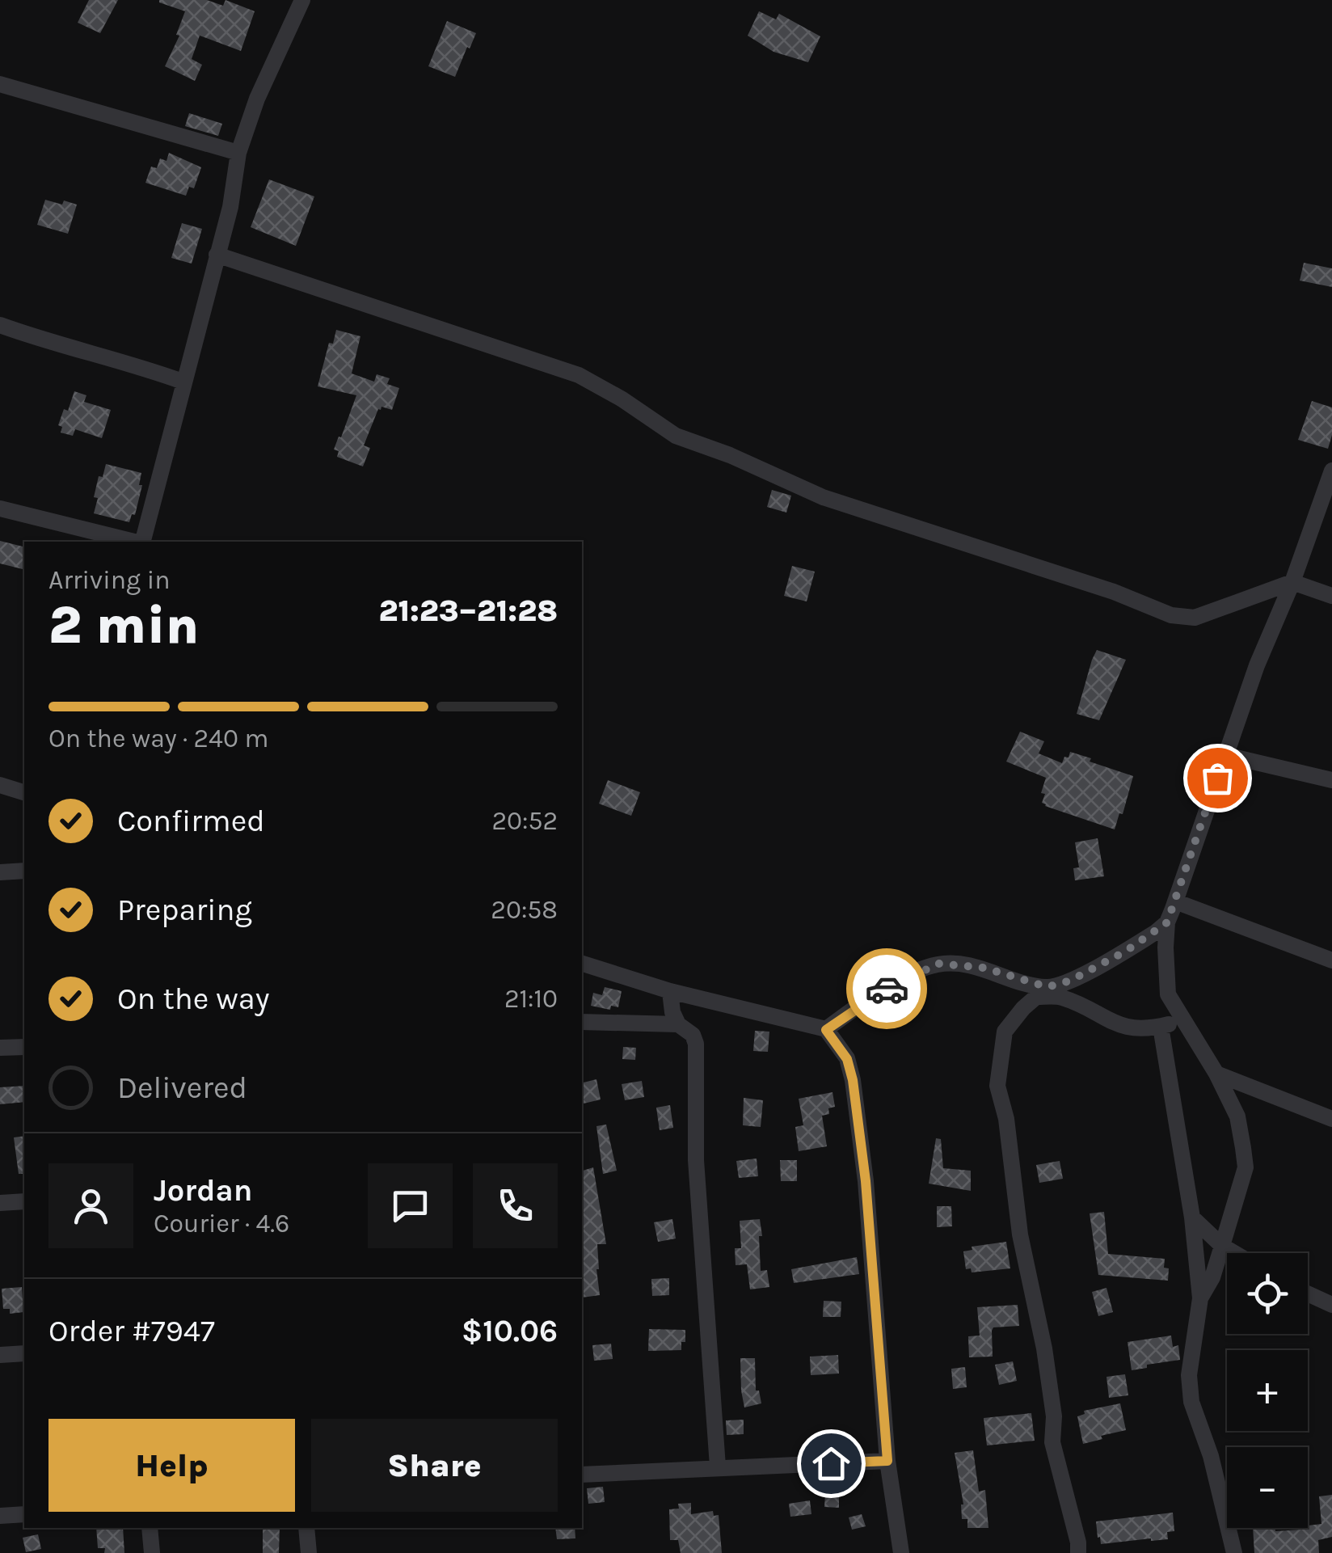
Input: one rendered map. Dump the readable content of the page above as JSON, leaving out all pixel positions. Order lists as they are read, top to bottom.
{
  "page": {
    "heading": ["2 min", "Arriving in", "21:23–21:28"],
    "panel": [
      "Jordan",
      "Courier · 4.6",
      "Order #7947",
      "$10.06"
    ],
    "bar": "On the way · 240 m",
    "list": [
      ["Confirmed", "20:52"],
      ["Preparing", "20:58"],
      ["On the way", "21:10"],
      "Delivered"
    ],
    "map_buttons": ["+", "−"],
    "buttons": ["Help", "Share"]
  }
}
